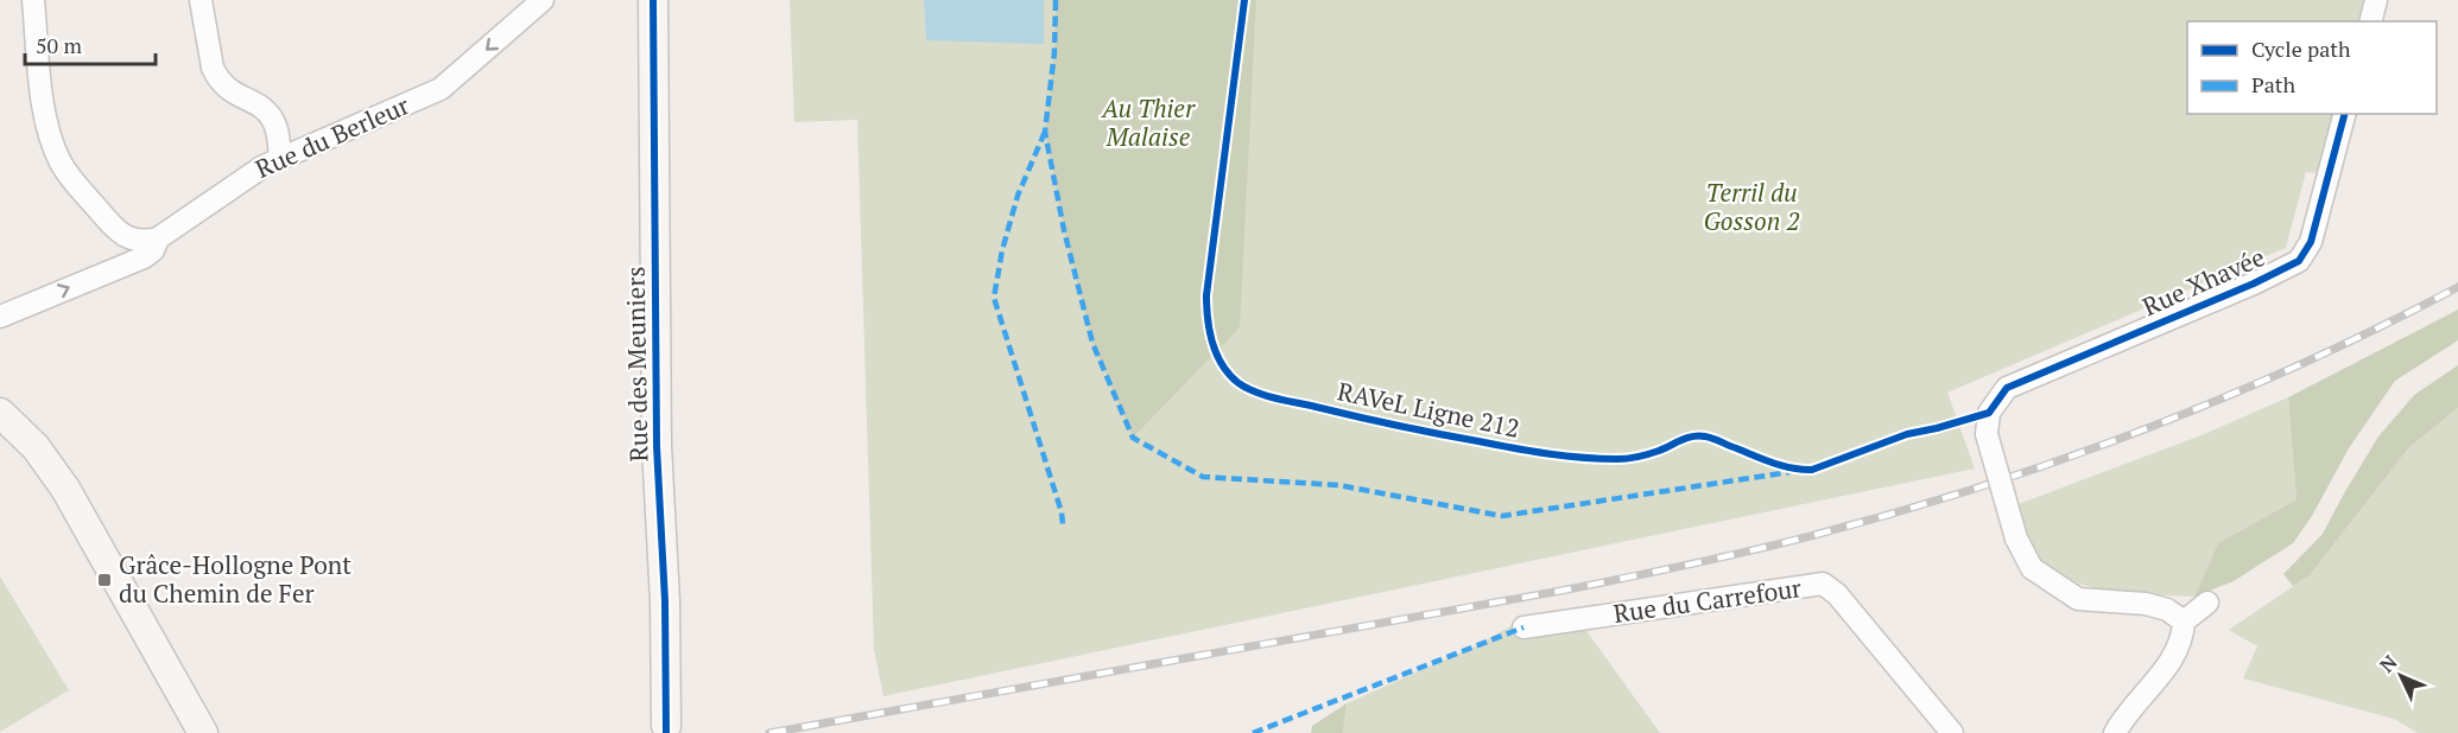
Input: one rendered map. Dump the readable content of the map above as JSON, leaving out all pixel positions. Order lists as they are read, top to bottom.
{
  "streets": {
    "street": [
      "Rue du Berleur",
      "Rue Xhavée",
      "Rue des Meuniers",
      "Rue du Carrefour"
    ],
    "cycle path": ["RAVeL Ligne 212"]
  },
  "parks": ["Au Thier Malaise", "Terril du Gosson 2"],
  "places": {
    "transit": ["Grâce-Hollogne Pont du Chemin de Fer"]
  },
  "legend": ["Cycle path", "Path"],
  "scale_bar": "50 m",
  "north": "top left"
}
